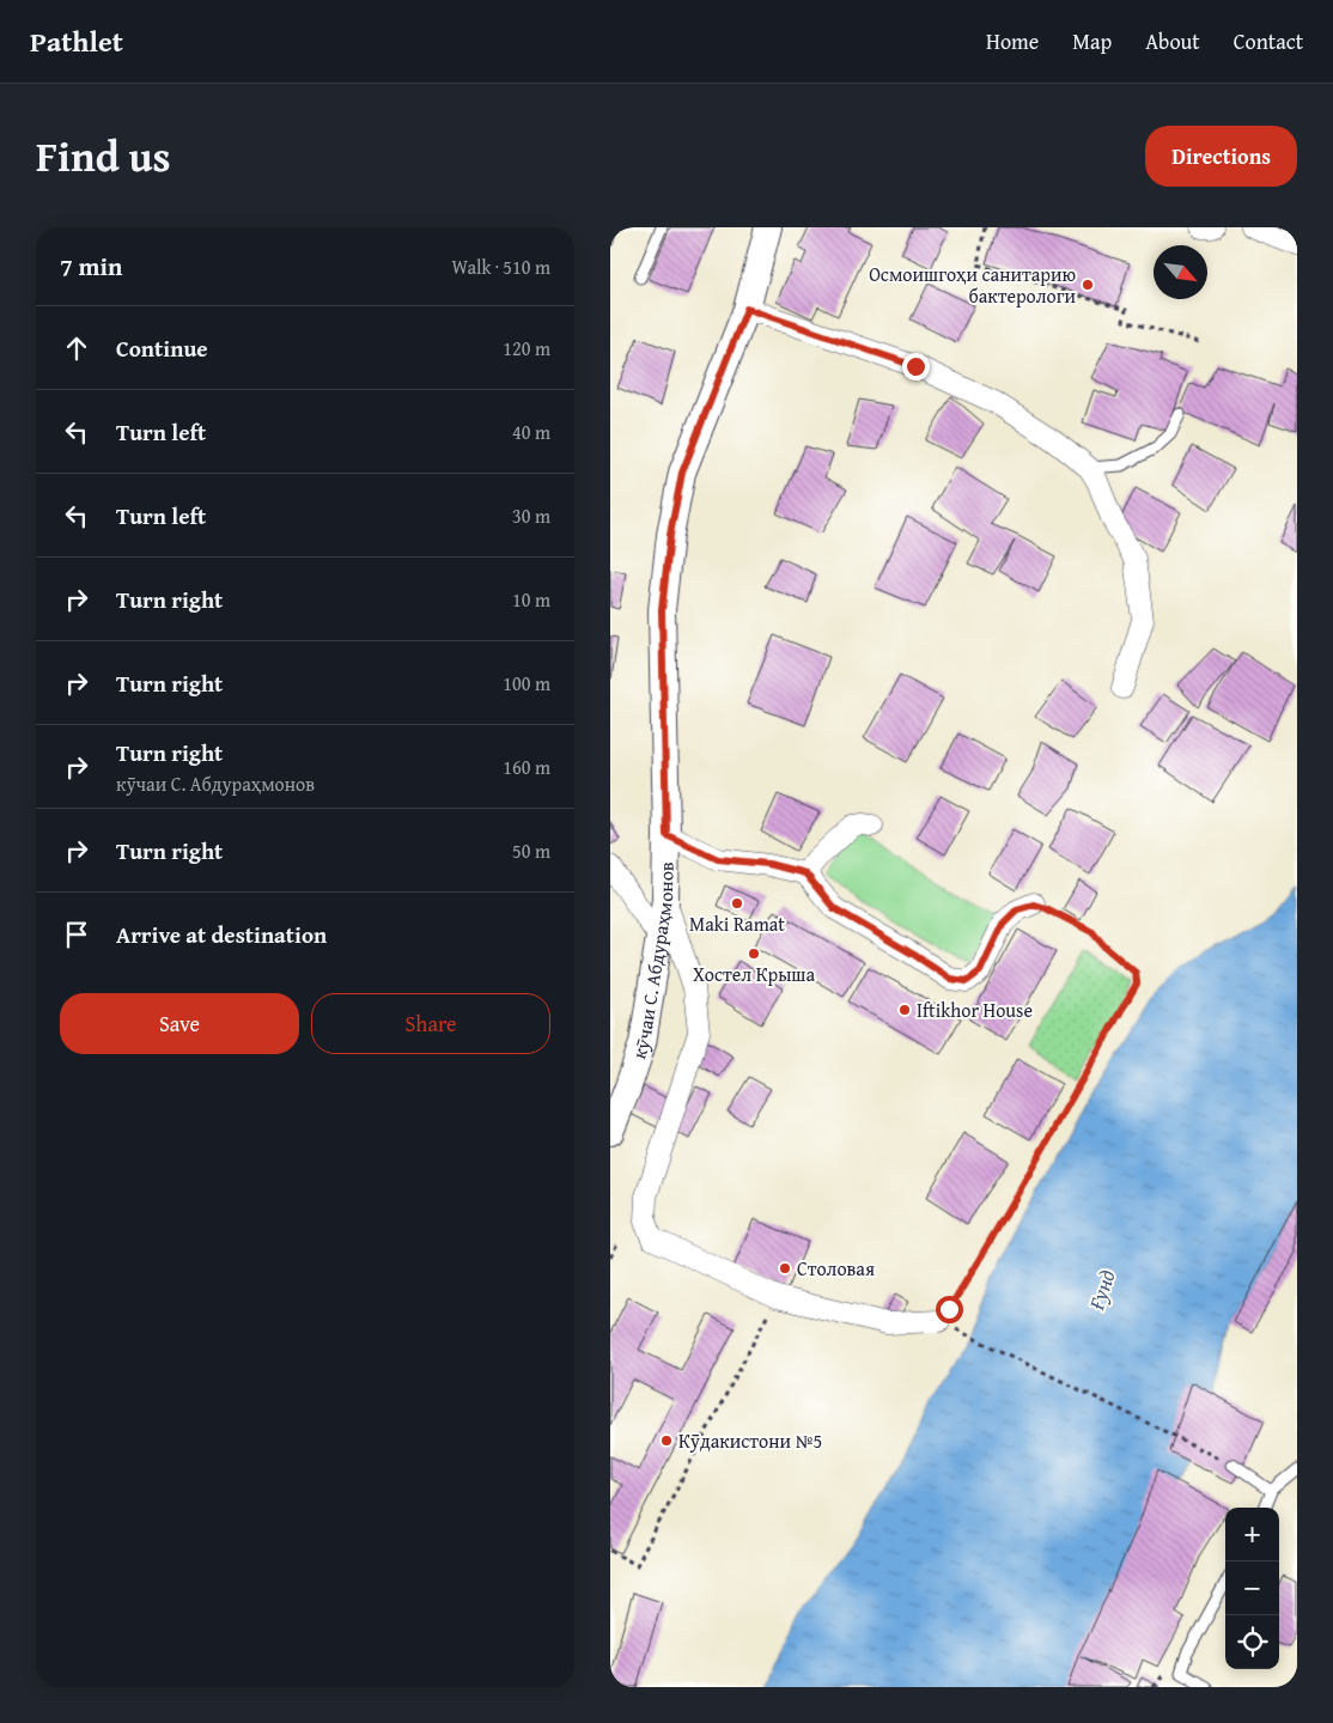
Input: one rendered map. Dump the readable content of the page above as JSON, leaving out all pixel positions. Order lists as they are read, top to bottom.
{
  "streets": {
    "street": ["кӯчаи С. Абдураҳмонов"]
  },
  "water": ["Ғунд"],
  "places": [
    "Осмоишгоҳи санитарию бактерологи",
    "Maki Ramat",
    "Хостел Крыша",
    "Iftikhor House",
    "Столовая",
    "Кӯдакистони №5"
  ],
  "north": "bottom right",
  "page": {
    "header": "Pathlet",
    "nav": [
      "Home",
      "Map",
      "About",
      "Contact"
    ],
    "title": "Find us",
    "buttons": [
      "Directions",
      ["Save", "Share"]
    ],
    "heading": ["7 min", "Walk · 510 m"],
    "list": [
      ["Continue", "120 m"],
      ["Turn left", "40 m"],
      ["Turn left", "30 m"],
      ["Turn right", "10 m"],
      ["Turn right", "100 m"],
      ["Turn right", "кӯчаи С. Абдураҳмонов", "160 m"],
      ["Turn right", "50 m"],
      "Arrive at destination"
    ],
    "map_buttons": ["+", "−"]
  }
}
